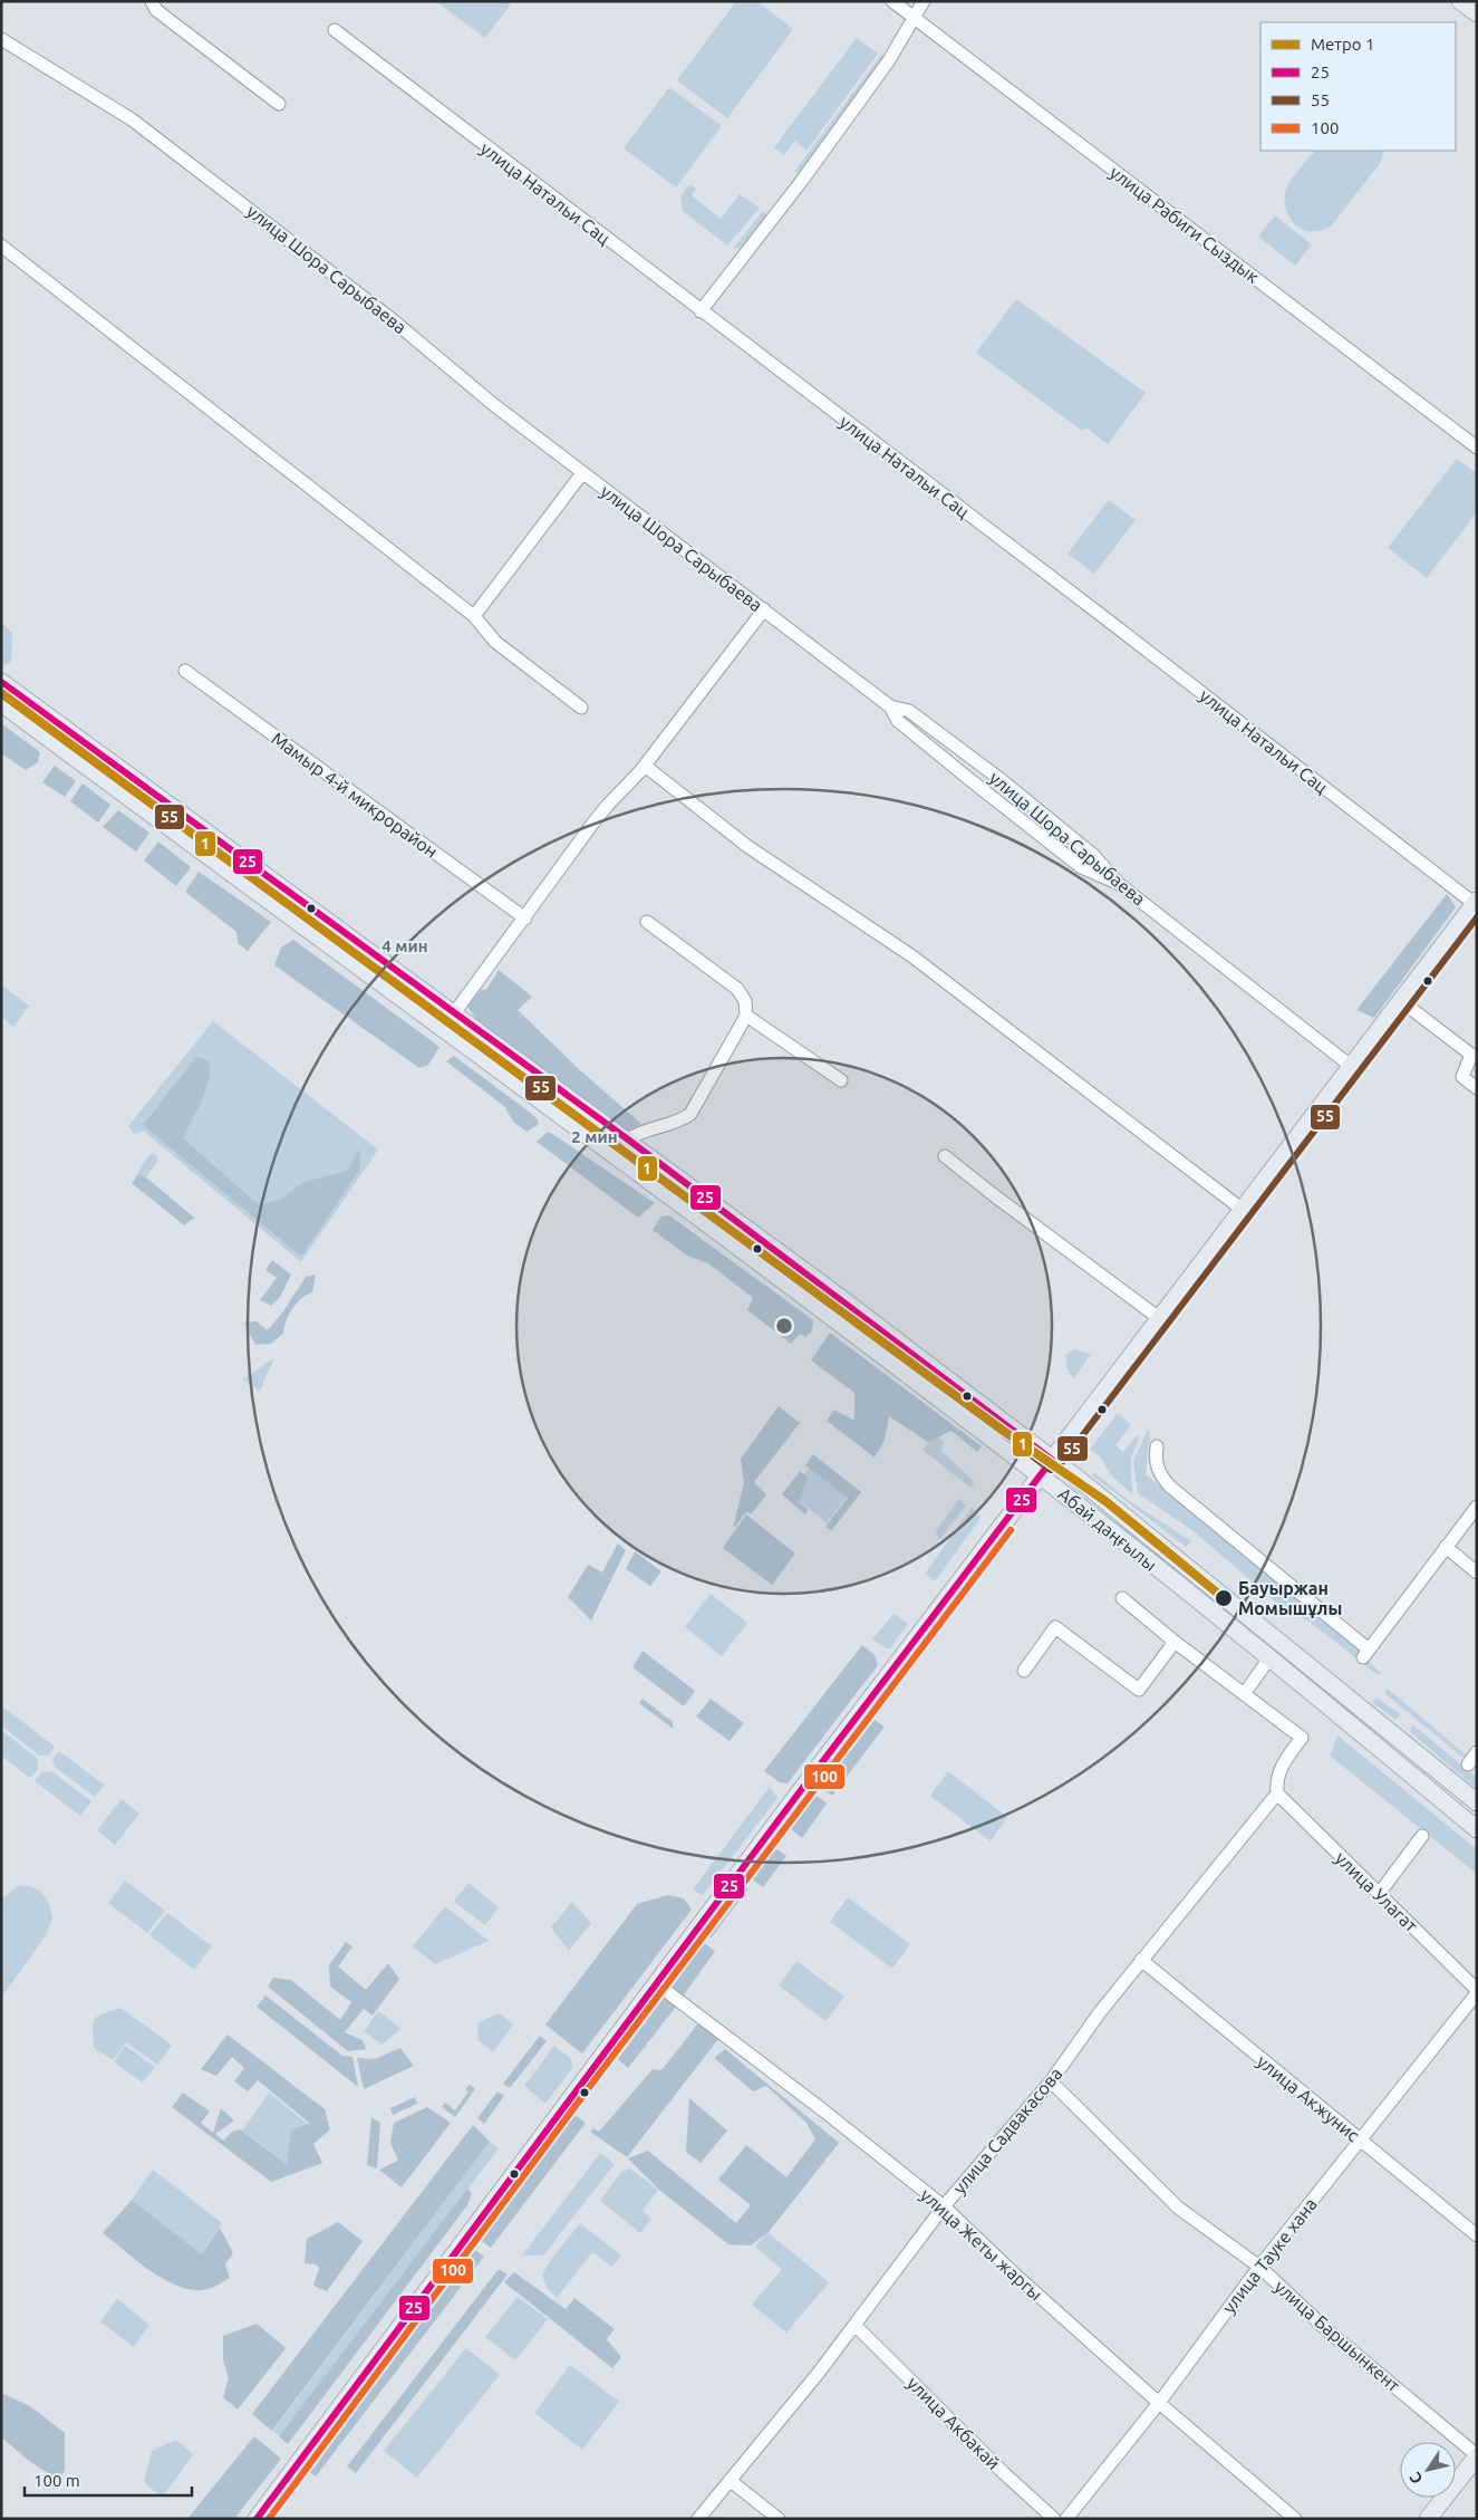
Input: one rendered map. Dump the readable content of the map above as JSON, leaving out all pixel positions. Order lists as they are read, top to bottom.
{
  "streets": {
    "main road": ["Абай даңғылы"],
    "street": [
      "улица Натальи Сац",
      "улица Рабиги Сыздык",
      "улица Шора Сарыбаева",
      "Мамыр 4-й микрорайон",
      "улица Улагат",
      "улица Акжунис",
      "улица Садвакасова",
      "улица Жеты жаргы",
      "улица Тауке хана",
      "улица Баршынкент",
      "улица Акбакай"
    ]
  },
  "crossings": [
    ["улица Улагат", "улица Садвакасова"],
    ["улица Улагат", "улица Тауке хана"],
    ["улица Акжунис", "улица Садвакасова"],
    ["улица Акжунис", "улица Тауке хана"],
    ["улица Садвакасова", "улица Жеты жаргы"],
    ["улица Садвакасова", "улица Баршынкент"],
    ["улица Садвакасова", "улица Акбакай"],
    ["улица Жеты жаргы", "улица Тауке хана"],
    ["улица Тауке хана", "улица Баршынкент"]
  ],
  "places": ["Бауыржан Момышұлы"],
  "lines": [
    "transit line 25",
    "metro line 1",
    "transit line 55",
    "transit line 100"
  ],
  "legend": [
    "Метро 1",
    "25",
    "55",
    "100"
  ],
  "scale_bar": "100 m",
  "north": "bottom left",
  "rings": ["4 мин", "2 мин"]
}
